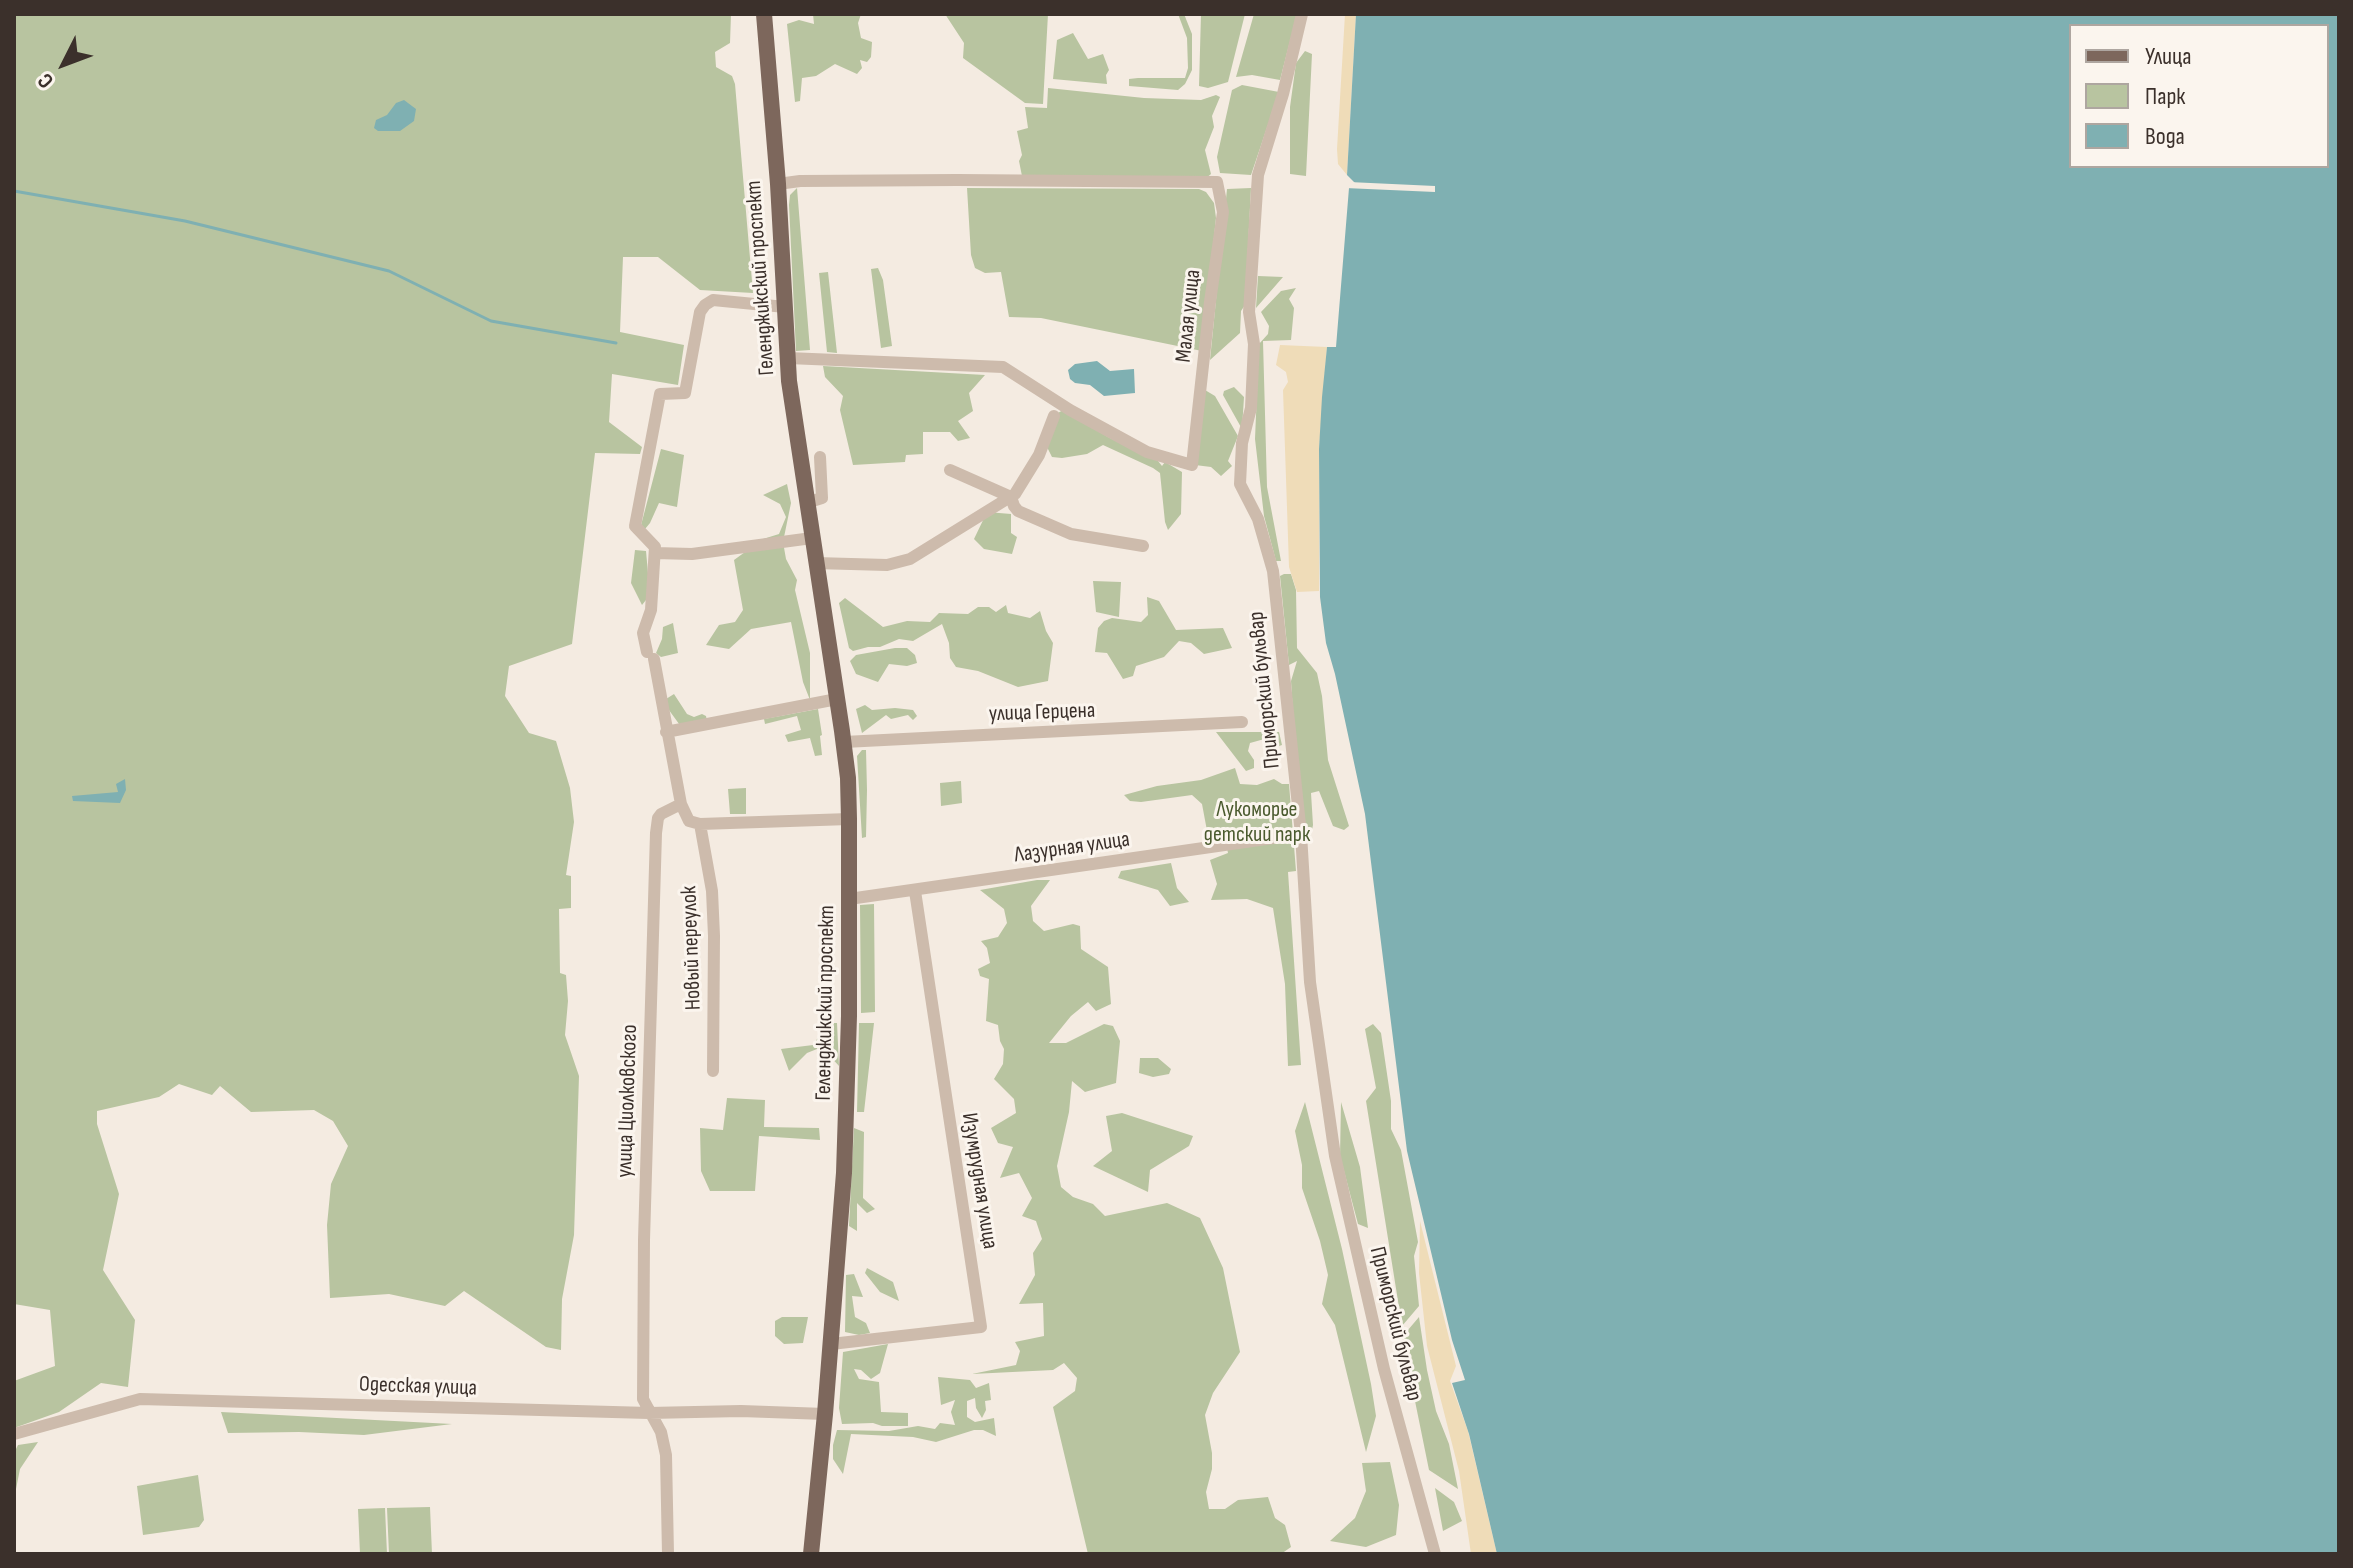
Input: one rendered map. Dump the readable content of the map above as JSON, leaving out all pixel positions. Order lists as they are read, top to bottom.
{
  "streets": {
    "main road": ["Геленджикский проспект"],
    "street": [
      "Малая улица",
      "Приморский бульвар",
      "улица Герцена",
      "Лазурная улица",
      "Новый переулок",
      "улица Циолковского",
      "Изумрудная улица",
      "Одесская улица"
    ]
  },
  "crossings": [
    ["Геленджикский проспект", "Малая улица"],
    ["Геленджикский проспект", "улица Герцена"],
    ["Геленджикский проспект", "Лазурная улица"],
    ["Геленджикский проспект", "Изумрудная улица"],
    ["Приморский бульвар", "Лазурная улица"],
    ["Лазурная улица", "Изумрудная улица"],
    ["улица Циолковского", "Одесская улица"]
  ],
  "parks": ["Лукоморье детский парк"],
  "legend": ["Улица", "Парк", "Вода"],
  "north": "bottom left"
}
